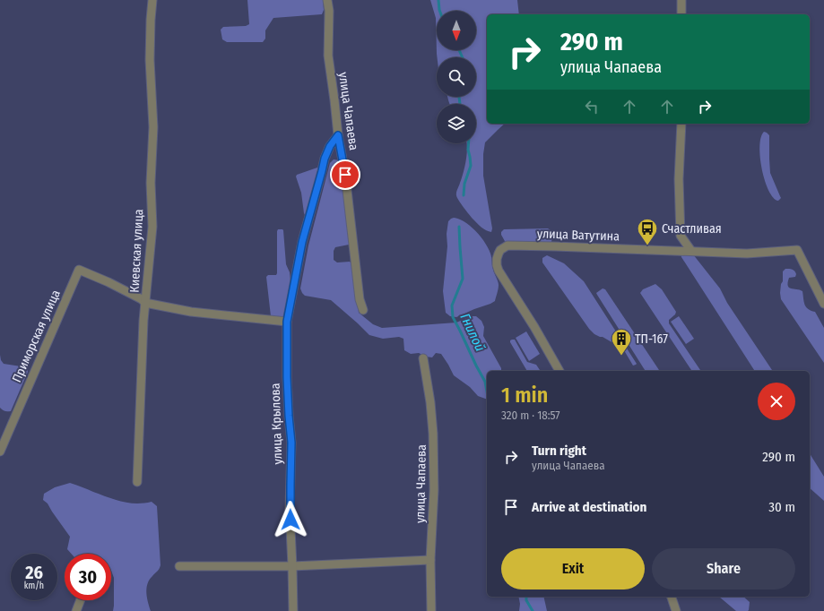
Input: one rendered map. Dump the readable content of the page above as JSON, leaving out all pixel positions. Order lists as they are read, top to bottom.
{
  "streets": {
    "street": [
      "улица Чапаева",
      "улица Ватутина",
      "Киевская улица",
      "Приморская улица",
      "улица Крылова"
    ]
  },
  "crossings": [
    ["улица Чапаева", "улица Крылова"],
    ["Киевская улица", "Приморская улица"]
  ],
  "water": ["Гнилой"],
  "places": {
    "bus stop": ["Счастливая"],
    "building": ["ТП-167"]
  },
  "north": "bottom",
  "page": {
    "turn": ["290 m", "улица Чапаева"],
    "heading": ["1 min", "320 m · 18:57"],
    "list": [
      {
        "name": "Turn right",
        "note": "улица Чапаева",
        "value": "290 m"
      },
      {
        "name": "Arrive at destination",
        "value": "30 m"
      }
    ],
    "buttons": ["Exit", "Share"],
    "speed": "26 km/h",
    "limit": "30"
  }
}
